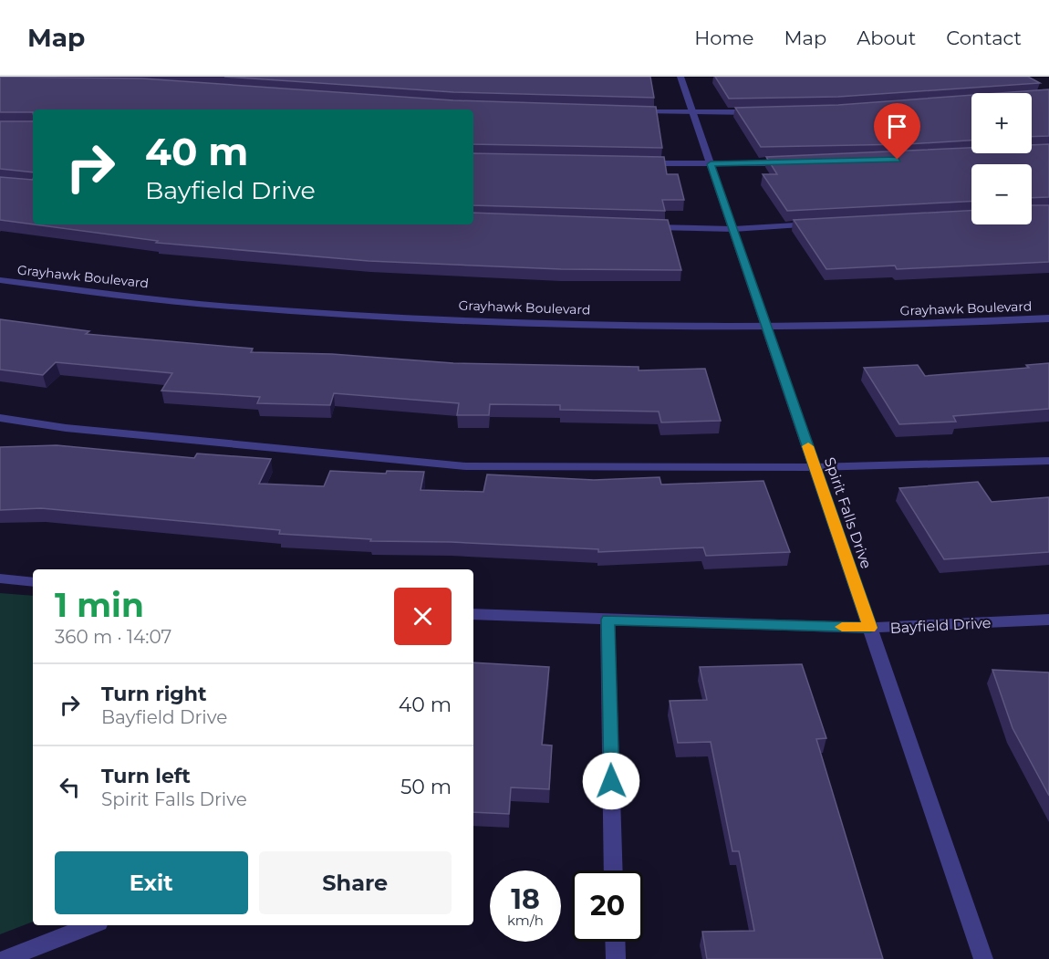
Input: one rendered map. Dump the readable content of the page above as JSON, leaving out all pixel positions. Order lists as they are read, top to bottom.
{
  "streets": {
    "street": ["Grayhawk Boulevard", "Spirit Falls Drive", "Bayfield Drive"]
  },
  "crossings": [
    ["Grayhawk Boulevard", "Spirit Falls Drive"],
    ["Spirit Falls Drive", "Bayfield Drive"]
  ],
  "page": {
    "header": "Map",
    "nav": [
      "Home",
      "Map",
      "About",
      "Contact"
    ],
    "map_buttons": ["+", "−"],
    "turn": ["40 m", "Bayfield Drive"],
    "heading": ["1 min", "360 m · 14:07"],
    "list": [
      {
        "name": "Turn right",
        "note": "Bayfield Drive",
        "value": "40 m"
      },
      {
        "name": "Turn left",
        "note": "Spirit Falls Drive",
        "value": "50 m"
      }
    ],
    "buttons": ["Exit", "Share"],
    "speed": "18 km/h",
    "limit": "20"
  }
}
